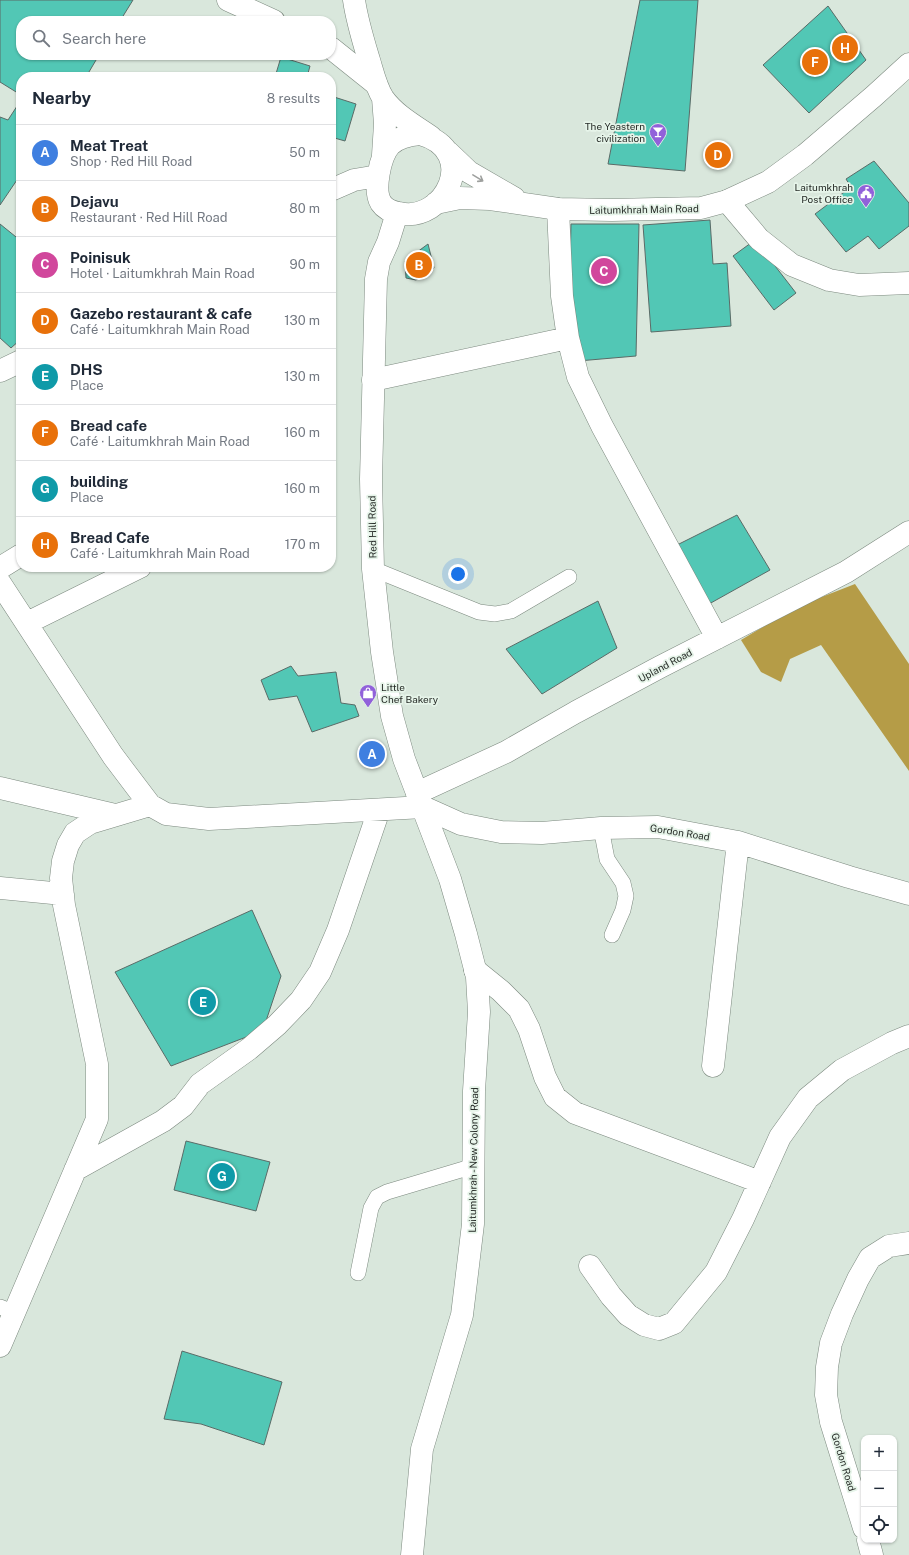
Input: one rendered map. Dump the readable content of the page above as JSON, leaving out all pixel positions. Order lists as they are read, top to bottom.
{
  "streets": {
    "street": [
      "Laitumkhrah Main Road",
      "Red Hill Road",
      "Upland Road",
      "Gordon Road",
      "Laitumkhrah - New Colony Road"
    ]
  },
  "crossings": [
    ["Laitumkhrah Main Road", "Red Hill Road"],
    ["Red Hill Road", "Upland Road"],
    ["Red Hill Road", "Gordon Road"],
    ["Red Hill Road", "Laitumkhrah - New Colony Road"],
    ["Upland Road", "Gordon Road"]
  ],
  "places": {
    "bar": ["The Yeastern civilization"],
    "public building": ["Laitumkhrah Post Office"],
    "shop": ["Little Chef Bakery"]
  },
  "page": {
    "search": "Search here",
    "pins": [
      "H",
      "F",
      "D",
      "B",
      "C",
      "A",
      "E",
      "G"
    ],
    "heading": ["Nearby", "8 results"],
    "list": [
      {
        "mark": "A",
        "name": "Meat Treat",
        "note": "Shop · Red Hill Road",
        "value": "50 m"
      },
      {
        "mark": "B",
        "name": "Dejavu",
        "note": "Restaurant · Red Hill Road",
        "value": "80 m"
      },
      {
        "mark": "C",
        "name": "Poinisuk",
        "note": "Hotel · Laitumkhrah Main Road",
        "value": "90 m"
      },
      {
        "mark": "D",
        "name": "Gazebo restaurant & cafe",
        "note": "Café · Laitumkhrah Main Road",
        "value": "130 m"
      },
      {
        "mark": "E",
        "name": "DHS",
        "note": "Place",
        "value": "130 m"
      },
      {
        "mark": "F",
        "name": "Bread cafe",
        "note": "Café · Laitumkhrah Main Road",
        "value": "160 m"
      },
      {
        "mark": "G",
        "name": "building",
        "note": "Place",
        "value": "160 m"
      },
      {
        "mark": "H",
        "name": "Bread Cafe",
        "note": "Café · Laitumkhrah Main Road",
        "value": "170 m"
      }
    ],
    "map_buttons": ["+", "−"]
  }
}
